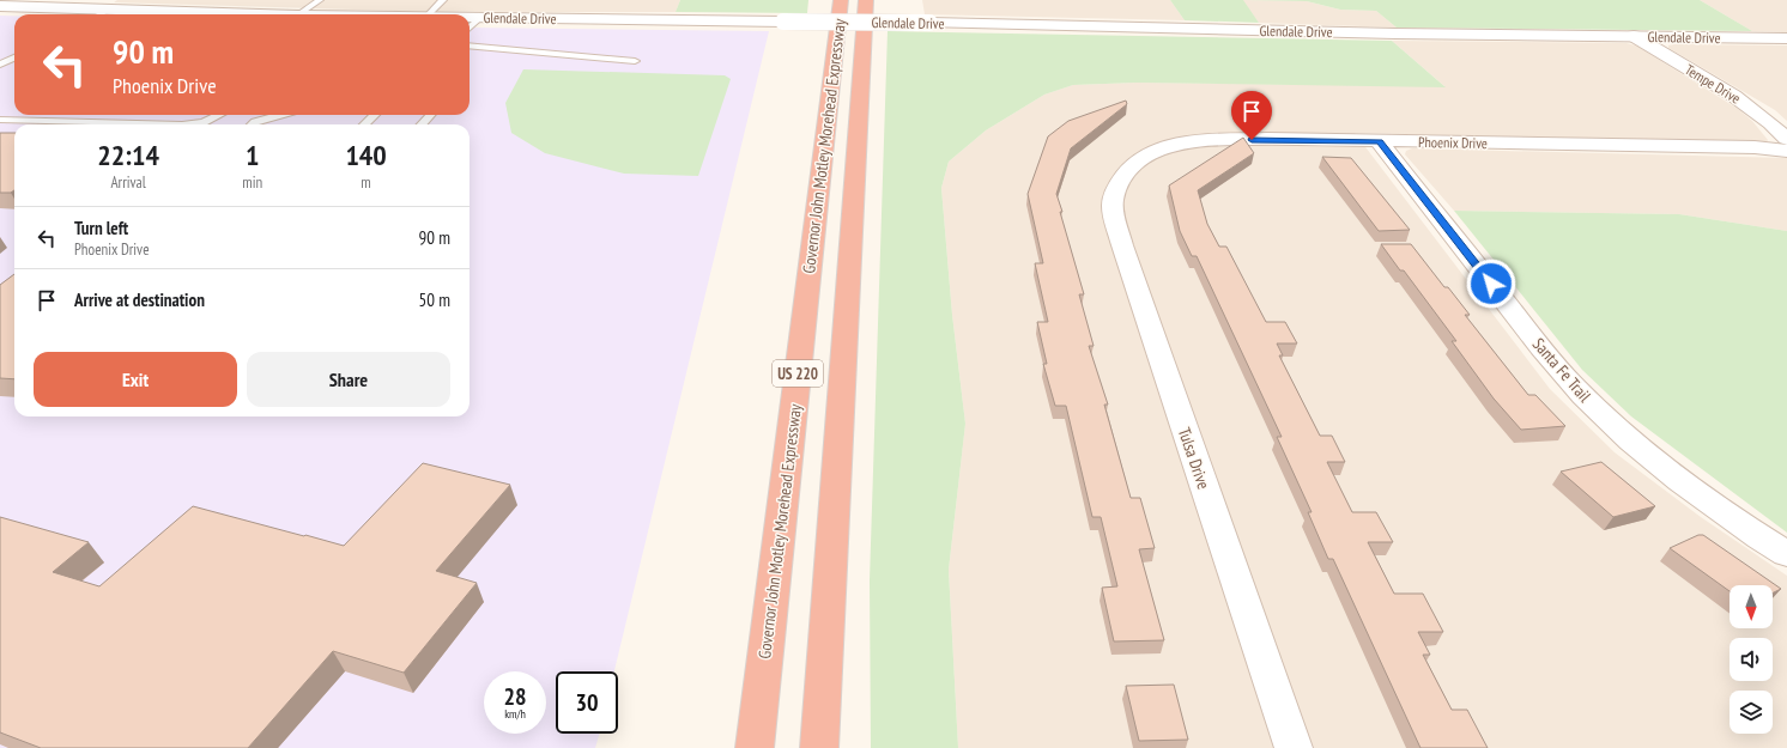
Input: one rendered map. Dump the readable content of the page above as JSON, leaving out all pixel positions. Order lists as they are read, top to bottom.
{
  "streets": {
    "highway": ["Governor John Motley Morehead Expressway", "US 220"],
    "street": [
      "Glendale Drive",
      "Tempe Drive",
      "Phoenix Drive",
      "Santa Fe Trail",
      "Tulsa Drive"
    ]
  },
  "crossings": [
    ["Glendale Drive", "Tempe Drive"],
    ["Phoenix Drive", "Santa Fe Trail"],
    ["Phoenix Drive", "Tulsa Drive"]
  ],
  "north": "bottom",
  "page": {
    "turn": ["90 m", "Phoenix Drive"],
    "eta": [
      "22:14",
      "Arrival",
      "1",
      "min",
      "140",
      "m"
    ],
    "list": [
      {
        "name": "Turn left",
        "note": "Phoenix Drive",
        "value": "90 m"
      },
      {
        "name": "Arrive at destination",
        "value": "50 m"
      }
    ],
    "buttons": ["Exit", "Share"],
    "speed": "28 km/h",
    "limit": "30"
  }
}
